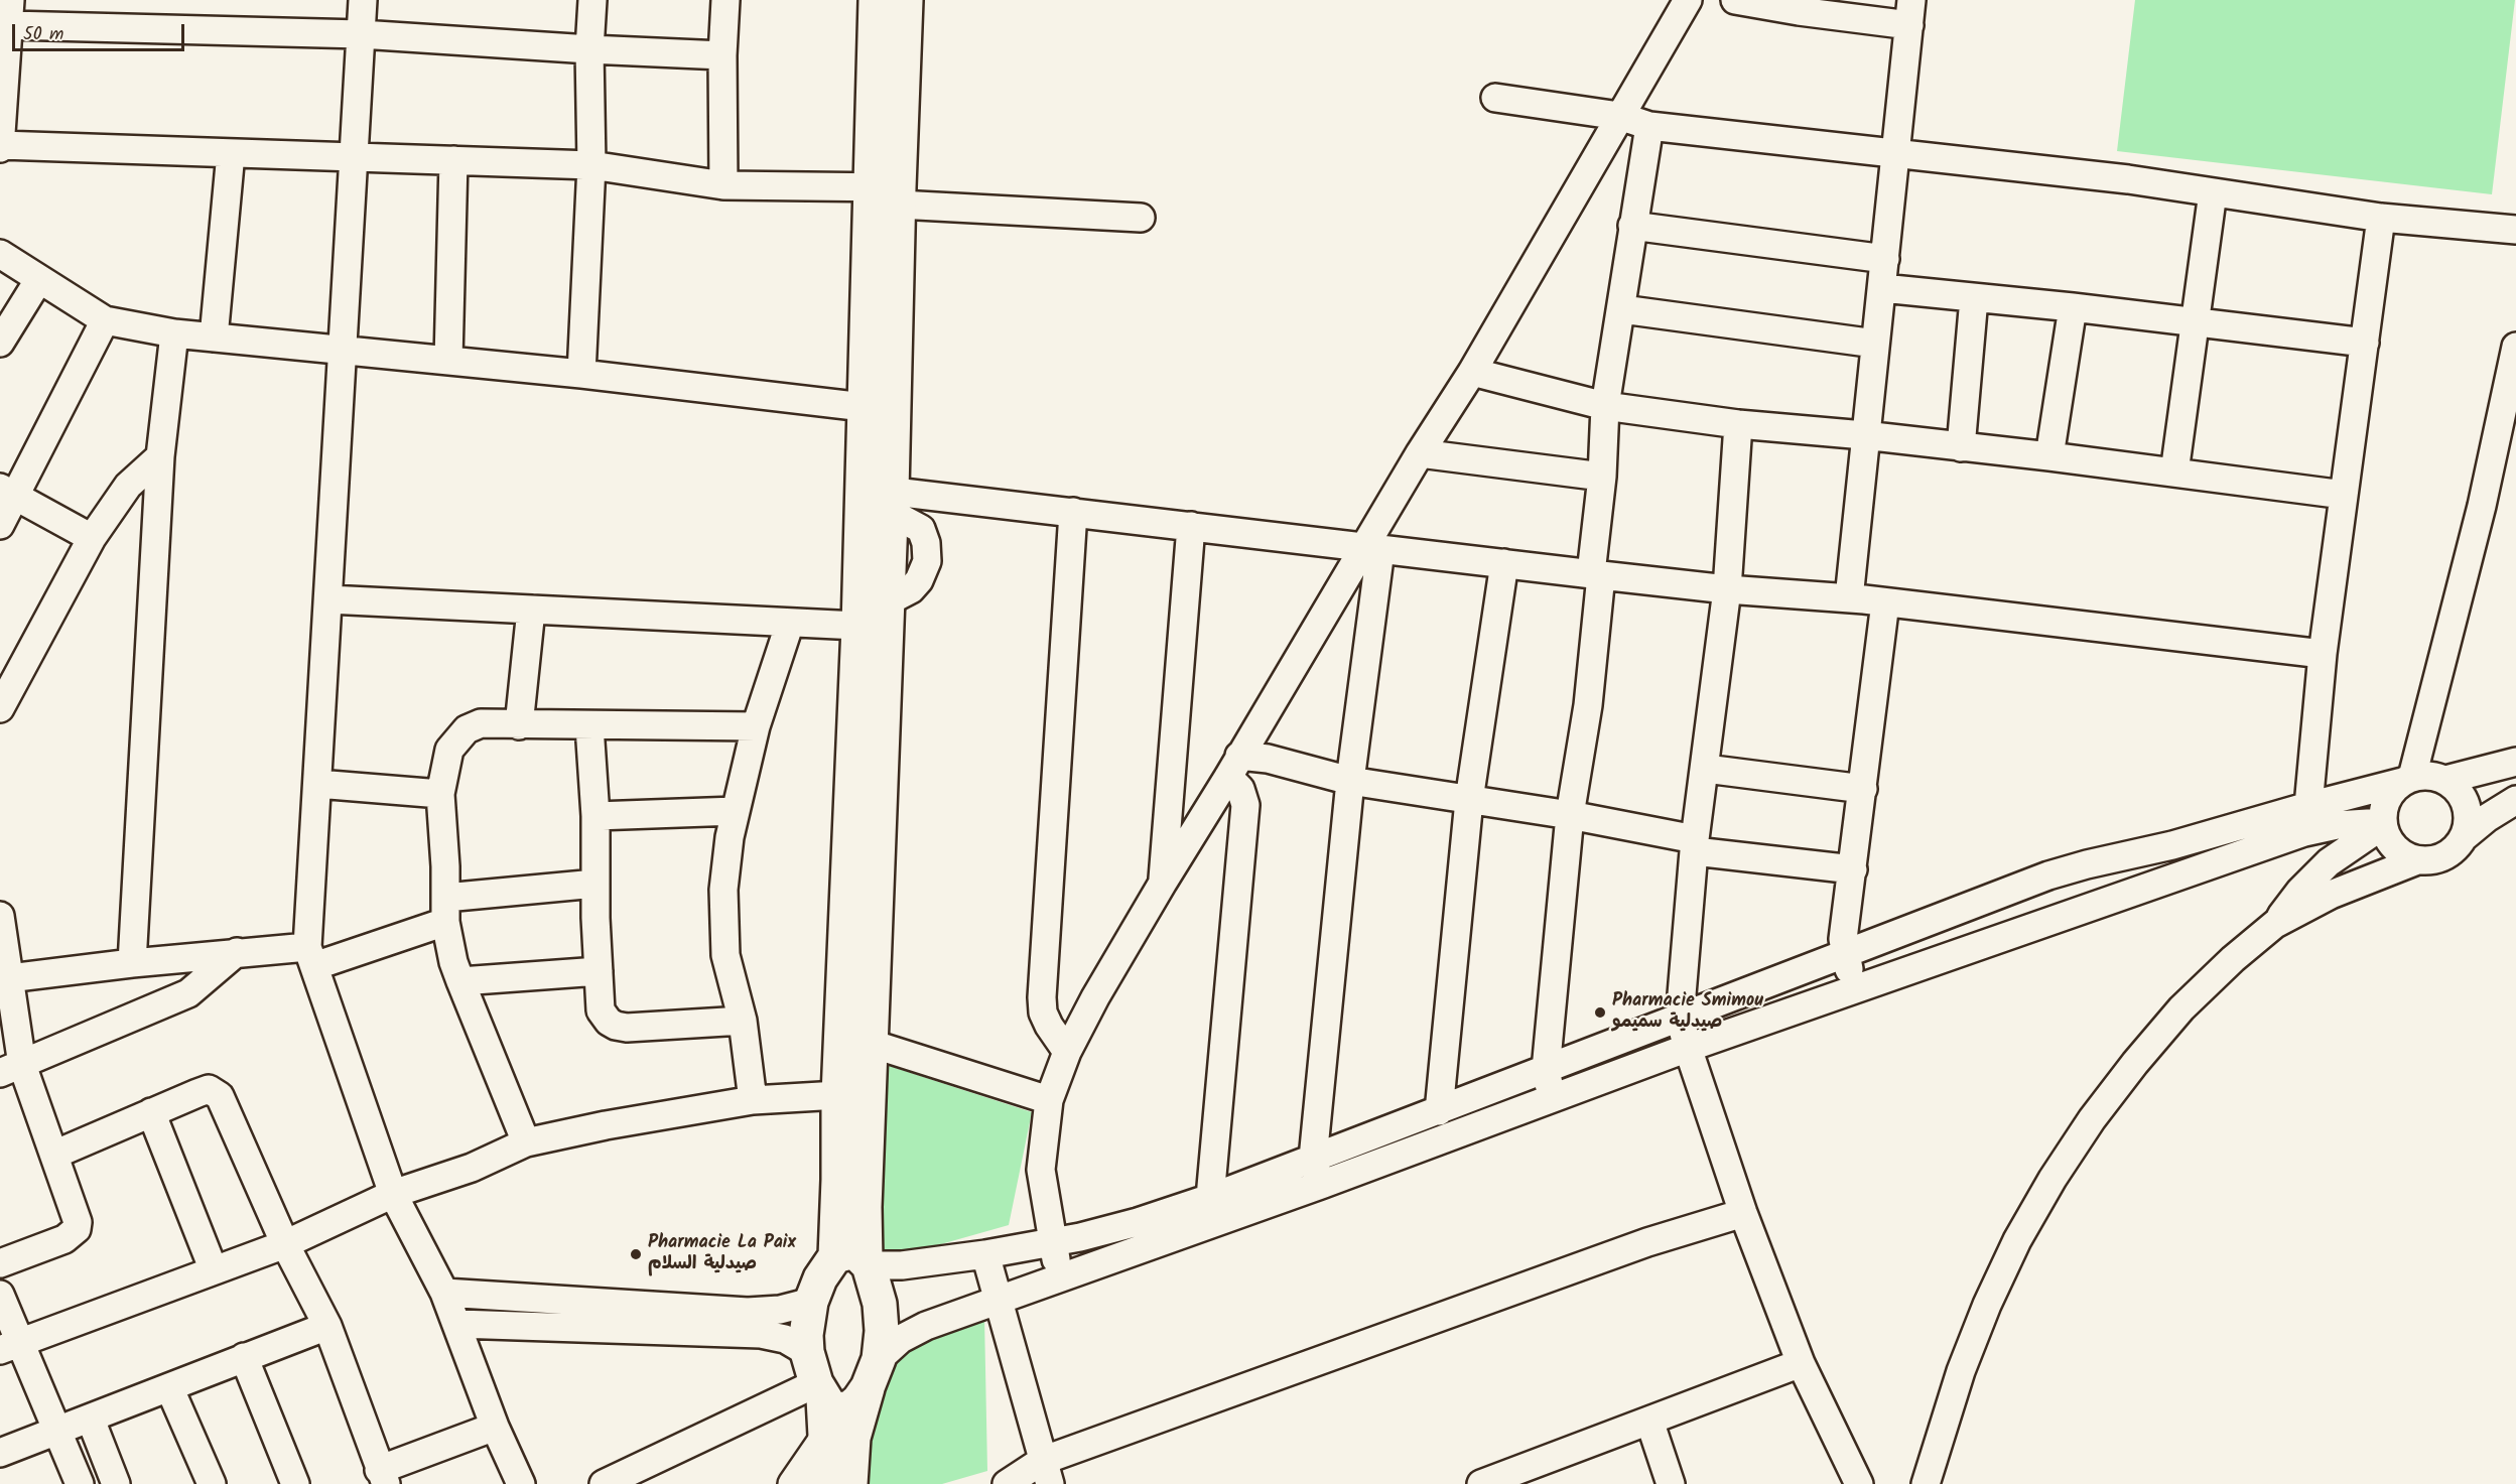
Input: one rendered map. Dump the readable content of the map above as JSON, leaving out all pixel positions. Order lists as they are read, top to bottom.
{
  "places": ["Pharmacie Smimou صيدلية سميمو", "Pharmacie La Paix صيدلية السلام"],
  "scale_bar": "50 m"
}
